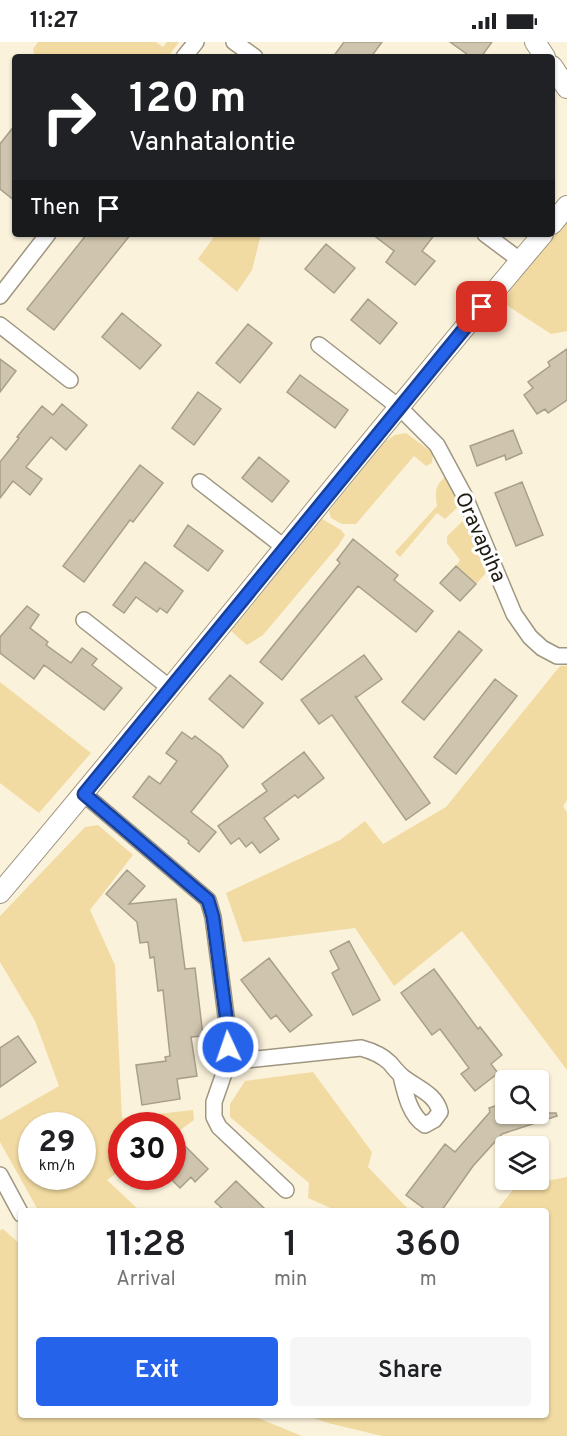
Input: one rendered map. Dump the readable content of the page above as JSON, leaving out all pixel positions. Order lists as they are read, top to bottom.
{
  "streets": {
    "street": ["Oravapiha"]
  },
  "page": {
    "status": "11:27",
    "turn": ["120 m", "Vanhatalontie"],
    "then": "Then",
    "speed": "29 km/h",
    "limit": "30",
    "eta": [
      "11:28",
      "Arrival",
      "1",
      "min",
      "360",
      "m"
    ],
    "buttons": ["Exit", "Share"]
  }
}
